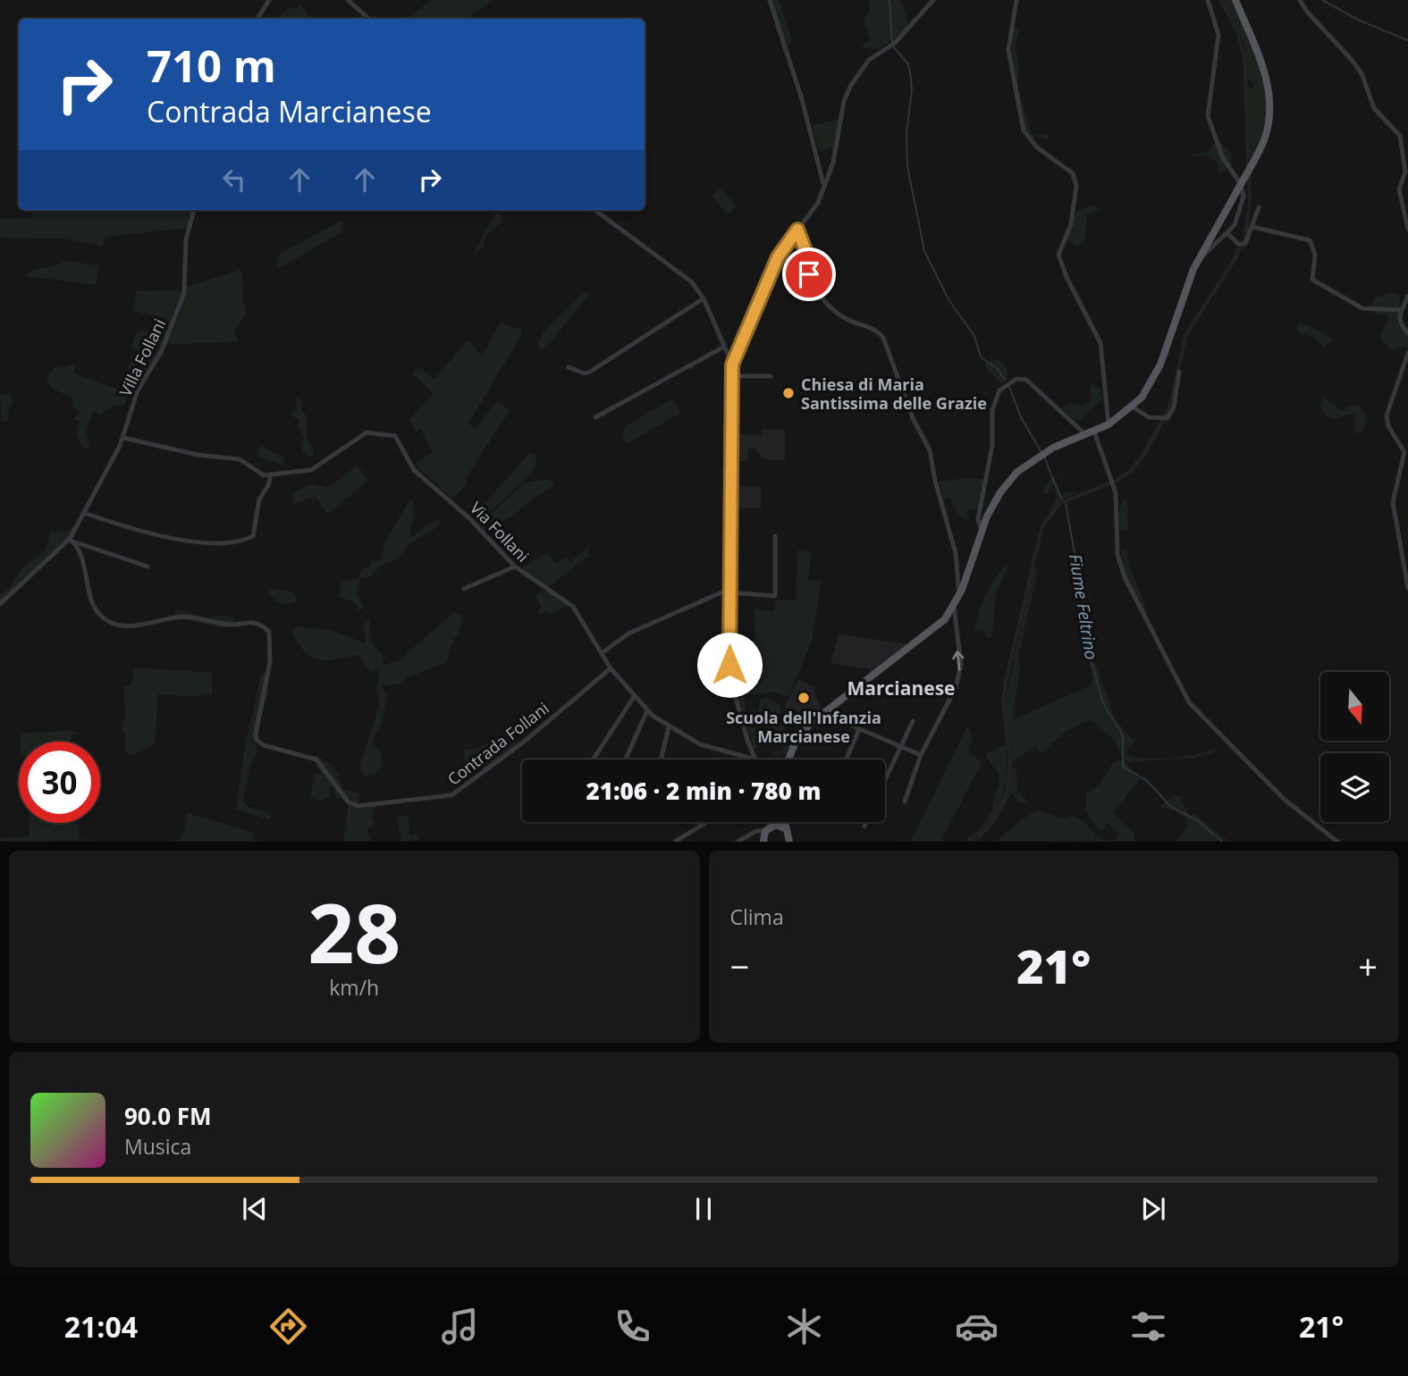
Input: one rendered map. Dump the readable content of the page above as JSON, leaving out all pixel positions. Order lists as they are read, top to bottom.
{
  "streets": {
    "street": ["Villa Follani", "Via Follani", "Contrada Follani"]
  },
  "crossings": [
    ["Villa Follani", "Contrada Follani"],
    ["Via Follani", "Contrada Follani"]
  ],
  "districts": ["Marcianese"],
  "water": ["Fiume Feltrino"],
  "places": ["Chiesa di Maria Santissima delle Grazie", "Scuola dell'Infanzia Marcianese"],
  "north": "bottom",
  "page": {
    "turn": ["710 m", "Contrada Marcianese"],
    "limit": "30",
    "trip": "21:06 · 2 min · 780 m",
    "tile": [
      ["28", "km/h"],
      "Clima"
    ],
    "heat": ["−", "21°", "+"],
    "song": ["90.0 FM", "Musica"],
    "tabs": ["21:04", "21°"]
  }
}
